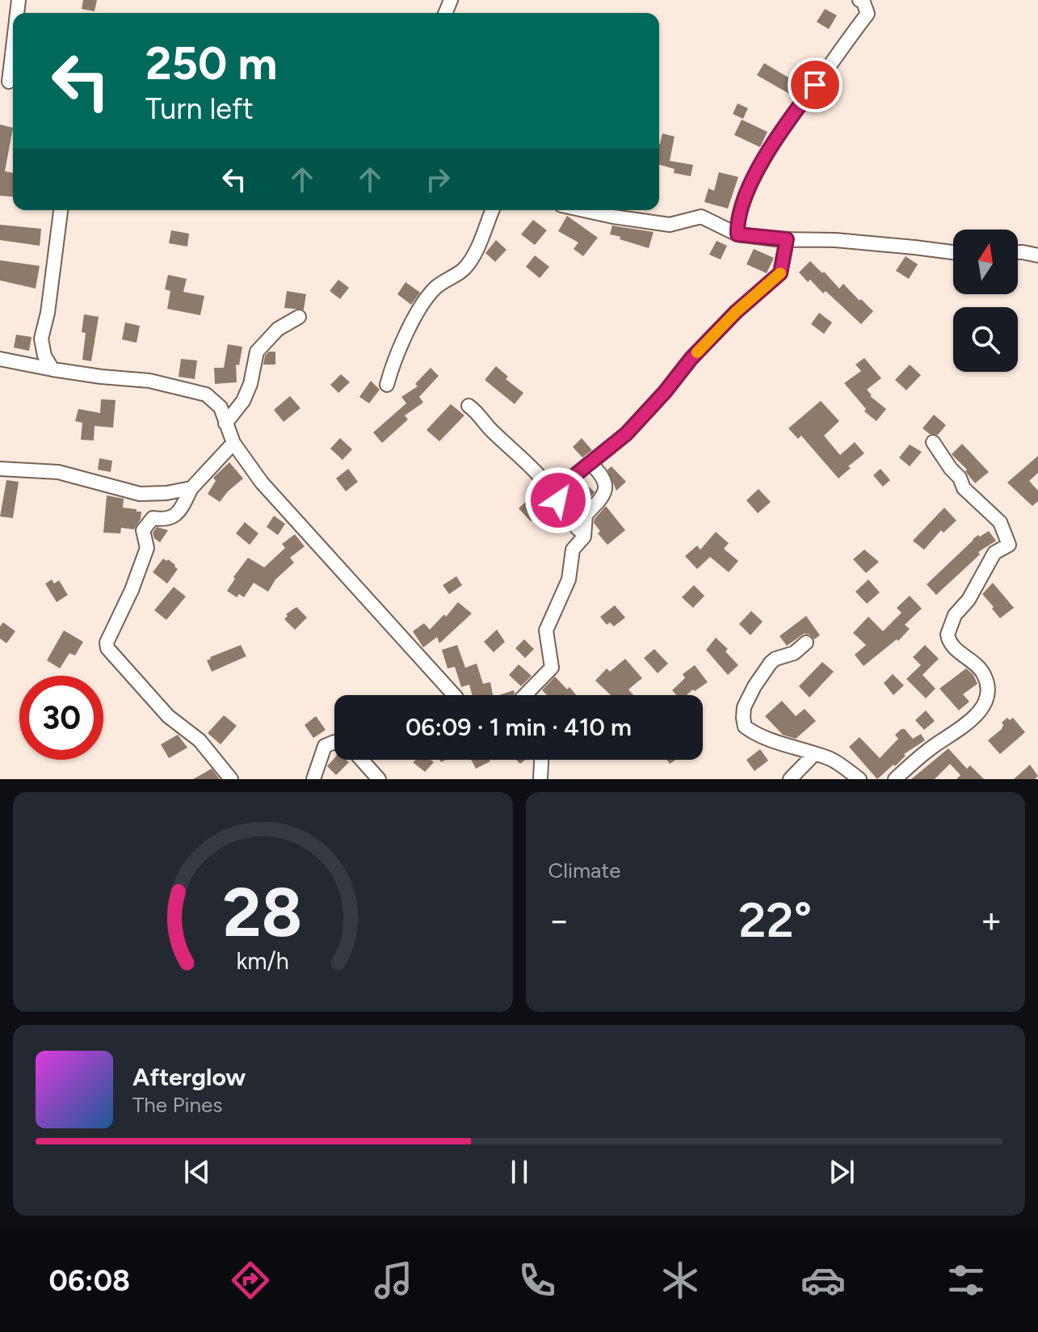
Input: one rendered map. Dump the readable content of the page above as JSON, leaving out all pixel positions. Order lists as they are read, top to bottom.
{
  "north": "top",
  "page": {
    "turn": ["250 m", "Turn left"],
    "limit": "30",
    "trip": "06:09 · 1 min · 410 m",
    "tile": "Climate",
    "heat": ["−", "22°", "+"],
    "song": ["Afterglow", "The Pines"],
    "tabs": "06:08",
    "gauge": ["28", "km/h"]
  }
}
